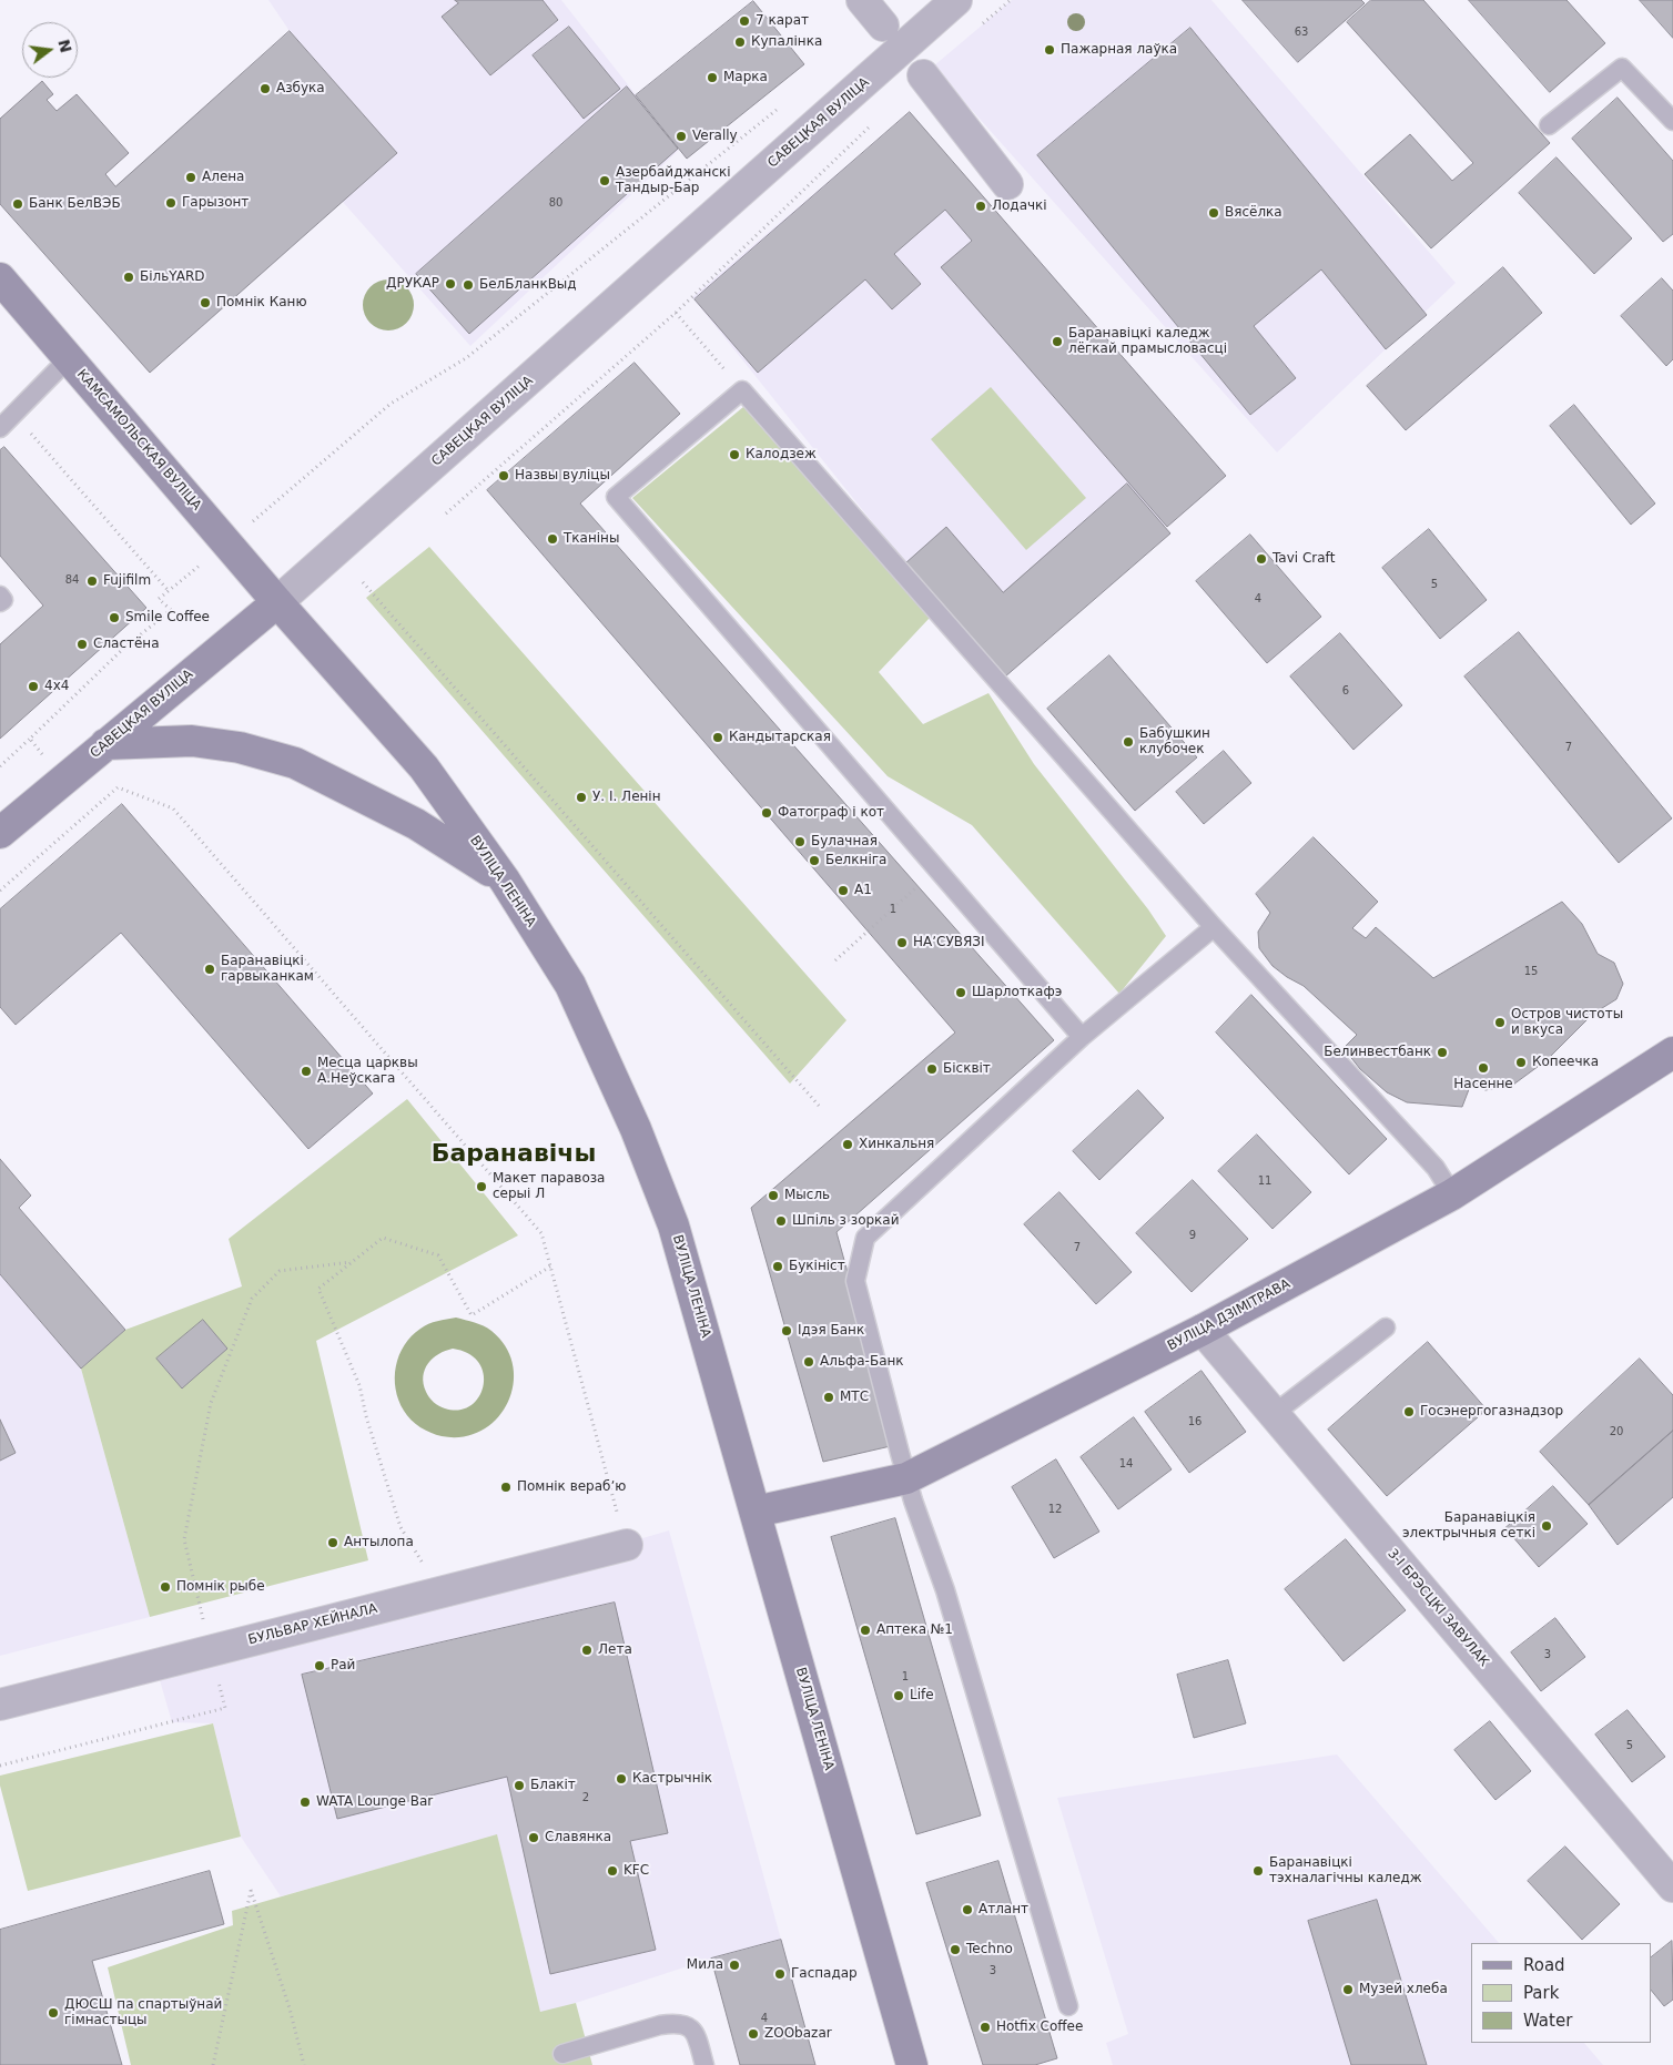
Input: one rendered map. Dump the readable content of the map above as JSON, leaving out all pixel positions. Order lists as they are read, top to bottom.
{
  "streets": {
    "main road": [
      "САВЕЦКАЯ ВУЛІЦА",
      "КАМСАМОЛЬСКАЯ ВУЛІЦА",
      "ВУЛІЦА ЛЕНІНА",
      "ВУЛІЦА ДЗІМІТРАВА"
    ],
    "street": ["3-І БРЭСЦКІ ЗАВУЛАК", "БУЛЬВАР ХЕЙНАЛА"]
  },
  "crossings": [
    ["САВЕЦКАЯ ВУЛІЦА", "КАМСАМОЛЬСКАЯ ВУЛІЦА"],
    ["САВЕЦКАЯ ВУЛІЦА", "ВУЛІЦА ЛЕНІНА"],
    ["КАМСАМОЛЬСКАЯ ВУЛІЦА", "ВУЛІЦА ЛЕНІНА"],
    ["ВУЛІЦА ЛЕНІНА", "ВУЛІЦА ДЗІМІТРАВА"],
    ["ВУЛІЦА ДЗІМІТРАВА", "3-І БРЭСЦКІ ЗАВУЛАК"]
  ],
  "districts": ["Баранавічы"],
  "places": [
    "7 карат",
    "Купалінка",
    "Пажарная лаўка",
    "Марка",
    "Азбука",
    "Verally",
    "Алена",
    "Азербайджанскі Тандыр-Бар",
    "Гарызонт",
    "Банк БелВЭБ",
    "Лодачкі",
    "Вясёлка",
    "БільYARD",
    "ДРУКАР",
    "БелБланкВыд",
    "Помнік Каню",
    "Баранавіцкі каледж лёгкай прамысловасці",
    "Калодзеж",
    "Назвы вуліцы",
    "Тканіны",
    "Tavi Craft",
    "Fujifilm",
    "Smile Coffee",
    "Сластёна",
    "4x4",
    "Кандытарская",
    "Бабушкин клубочек",
    "У. І. Ленін",
    "Фатограф і кот",
    "Булачная",
    "Белкніга",
    "A1",
    "НАʼСУВЯЗІ",
    "Баранавіцкі гарвыканкам",
    "Шарлоткафэ",
    "Остров чистоты и вкуса",
    "Белинвестбанк",
    "Копеечка",
    "Насенне",
    "Бісквіт",
    "Месца царквы А.Неўскага",
    "Хинкальня",
    "Макет паравоза серыі Л",
    "Мысль",
    "Шпіль з зоркай",
    "Букініст",
    "Ідэя Банк",
    "Альфа-Банк",
    "МТС",
    "Госэнергогазнадзор",
    "Помнік верабʼю",
    "Баранавіцкія электрычныя сеткі",
    "Антылопа",
    "Помнік рыбе",
    "Аптека №1",
    "Лета",
    "Рай",
    "Life",
    "Кастрычнік",
    "Блакіт",
    "WATA Lounge Bar",
    "Славянка",
    "KFC",
    "Баранавіцкі тэхналагічны каледж",
    "Атлант",
    "Techno",
    "Мила",
    "Гаспадар",
    "Музей хлеба",
    "ДЮСШ па спартыўнай гімнастыцы",
    "Hotfix Coffee",
    "ZOObazar"
  ],
  "house_numbers": [
    "63",
    "80",
    "84",
    "5",
    "4",
    "6",
    "7",
    "1",
    "15",
    "11",
    "9",
    "7",
    "16",
    "20",
    "14",
    "12",
    "3",
    "1",
    "5",
    "2",
    "3",
    "4"
  ],
  "legend": ["Road", "Park", "Water"],
  "north": "right"
}
